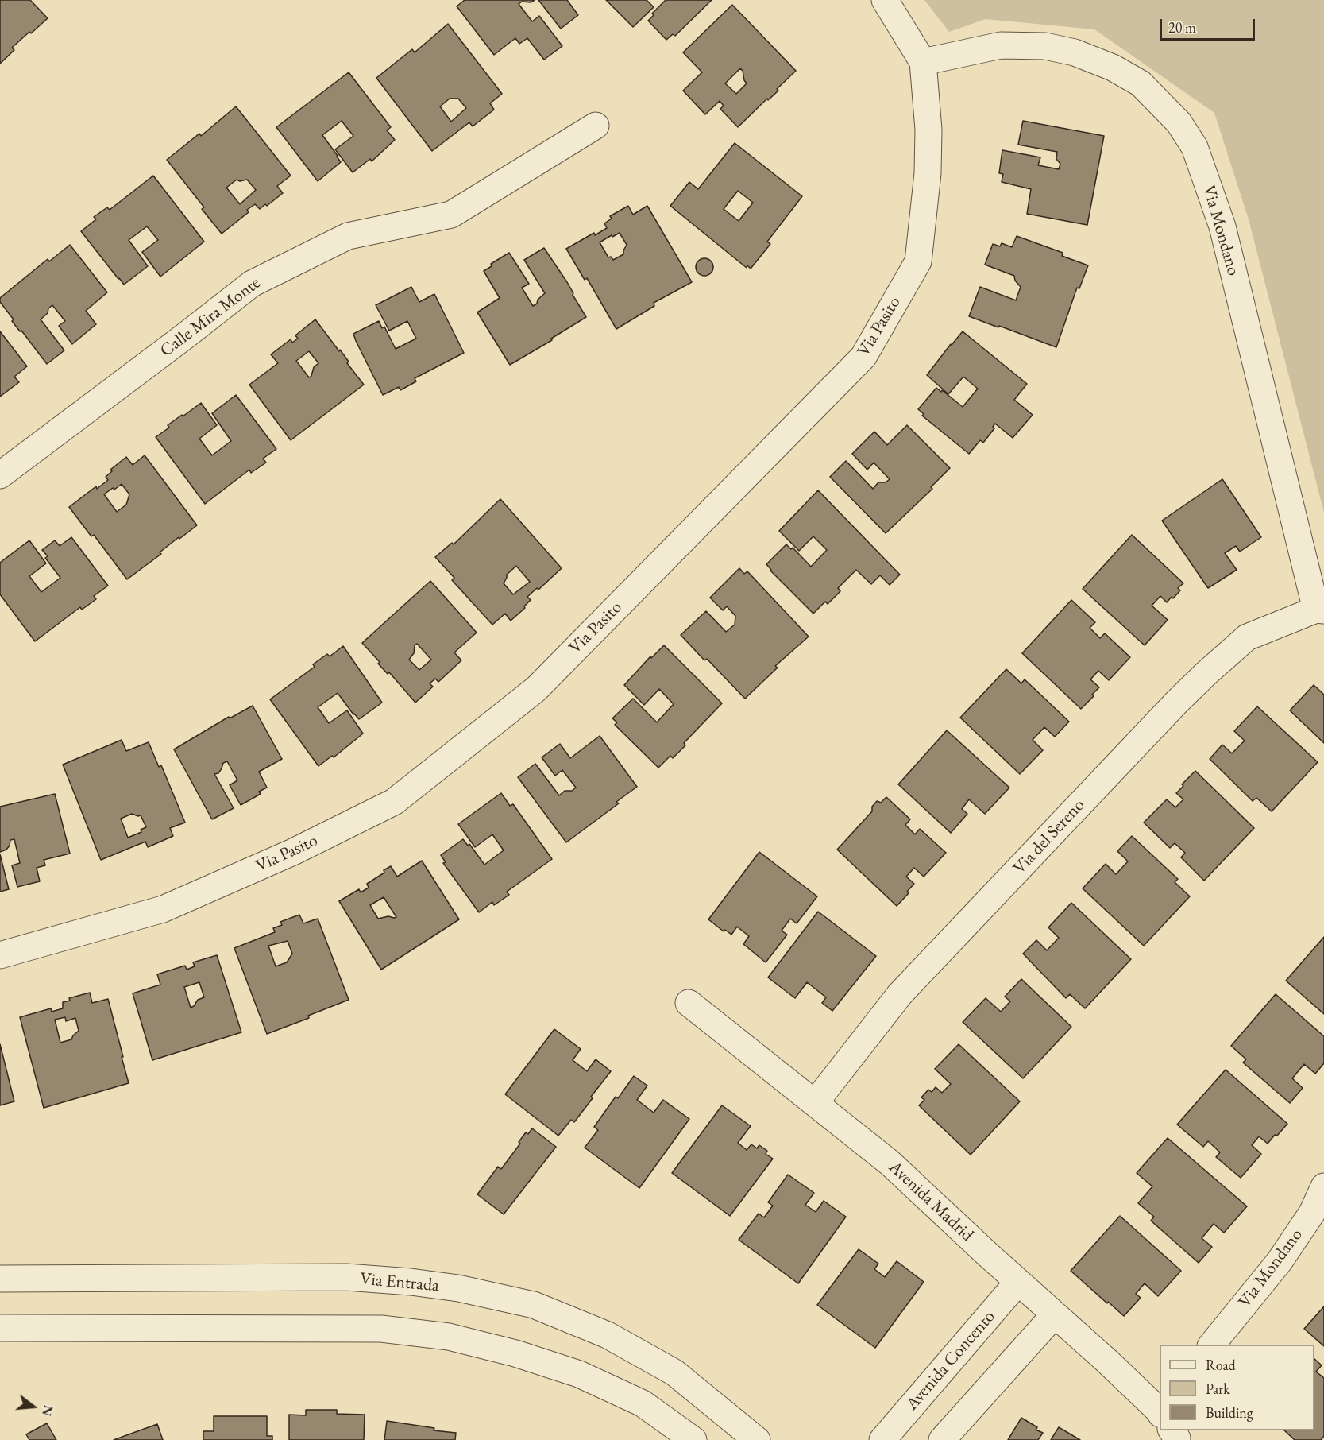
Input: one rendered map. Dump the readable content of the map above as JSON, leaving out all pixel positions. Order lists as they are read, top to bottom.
{
  "streets": {
    "street": [
      "Via Mondano",
      "Calle Mira Monte",
      "Via Pasito",
      "Via del Sereno",
      "Avenida Madrid",
      "Via Entrada",
      "Avenida Concento"
    ]
  },
  "crossings": [
    ["Via Mondano", "Via Pasito"],
    ["Via Mondano", "Via del Sereno"],
    ["Via del Sereno", "Avenida Madrid"],
    ["Avenida Madrid", "Avenida Concento"]
  ],
  "legend": ["Road", "Park", "Building"],
  "scale_bar": "20 m",
  "north": "right"
}
